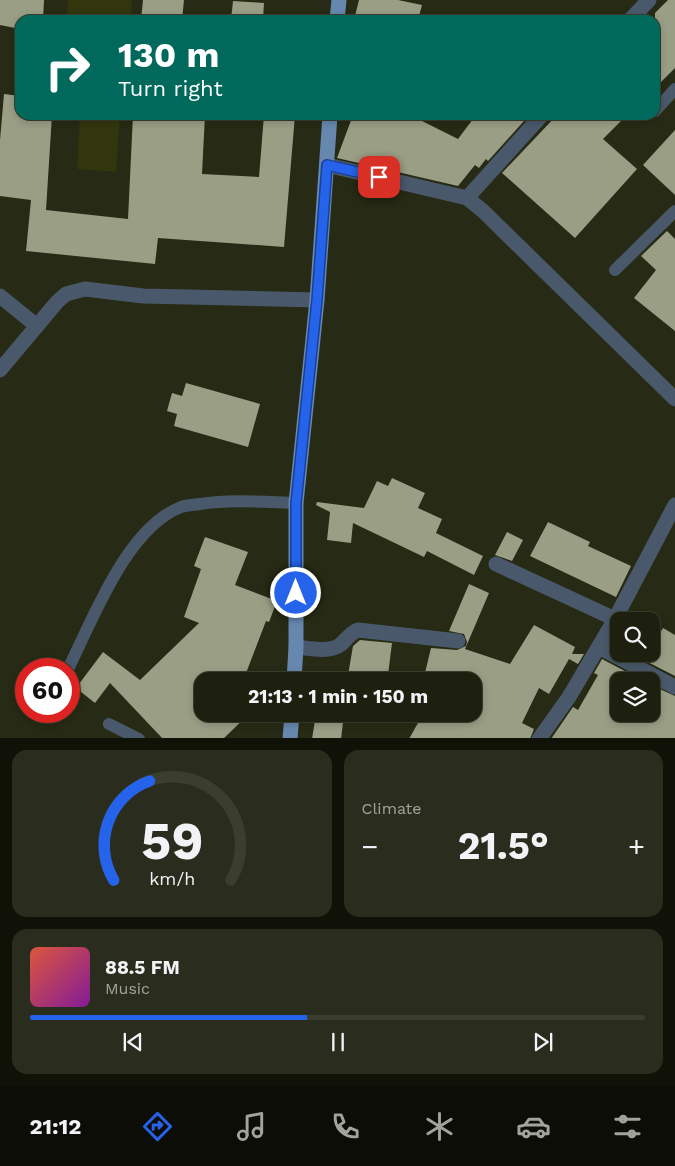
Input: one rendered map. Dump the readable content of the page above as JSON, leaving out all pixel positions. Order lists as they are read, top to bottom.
{
  "page": {
    "turn": ["130 m", "Turn right"],
    "limit": "60",
    "trip": "21:13 · 1 min · 150 m",
    "tile": "Climate",
    "heat": ["−", "21.5°", "+"],
    "song": ["88.5 FM", "Music"],
    "tabs": "21:12",
    "gauge": ["59", "km/h"]
  }
}
